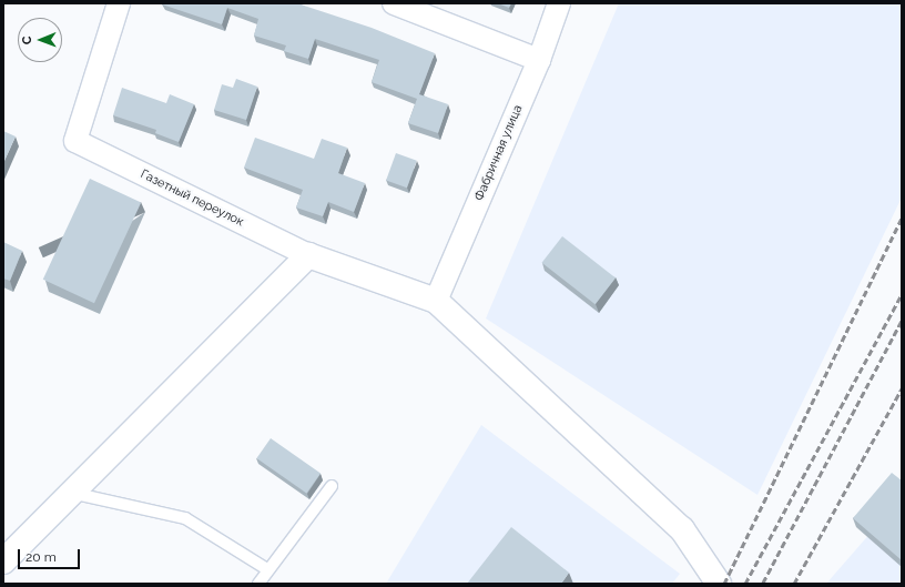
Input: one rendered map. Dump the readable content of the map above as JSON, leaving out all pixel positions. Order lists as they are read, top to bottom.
{
  "streets": {
    "street": ["Фабричная улица", "Газетный переулок"]
  },
  "scale_bar": "20 m",
  "north": "left"
}
